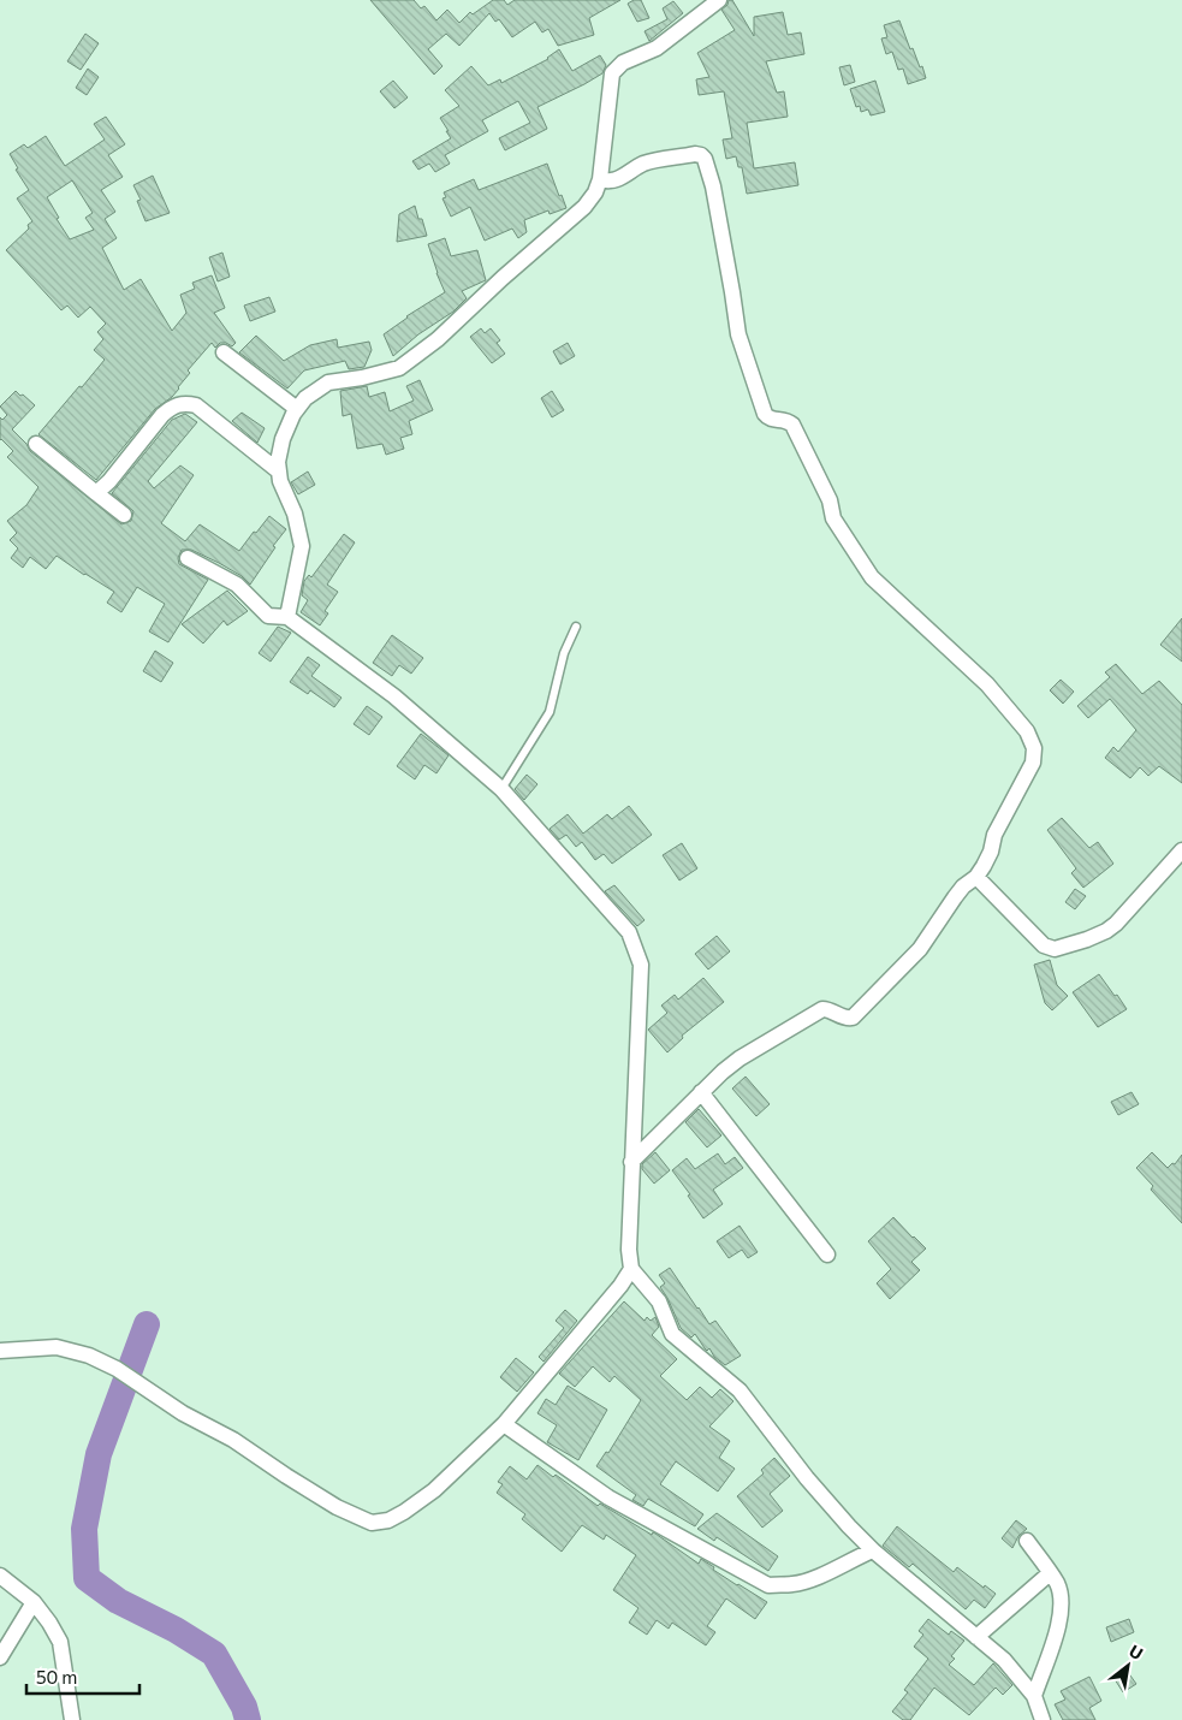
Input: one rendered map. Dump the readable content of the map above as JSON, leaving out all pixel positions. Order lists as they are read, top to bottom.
{
  "scale_bar": "50 m",
  "north": "top right"
}
